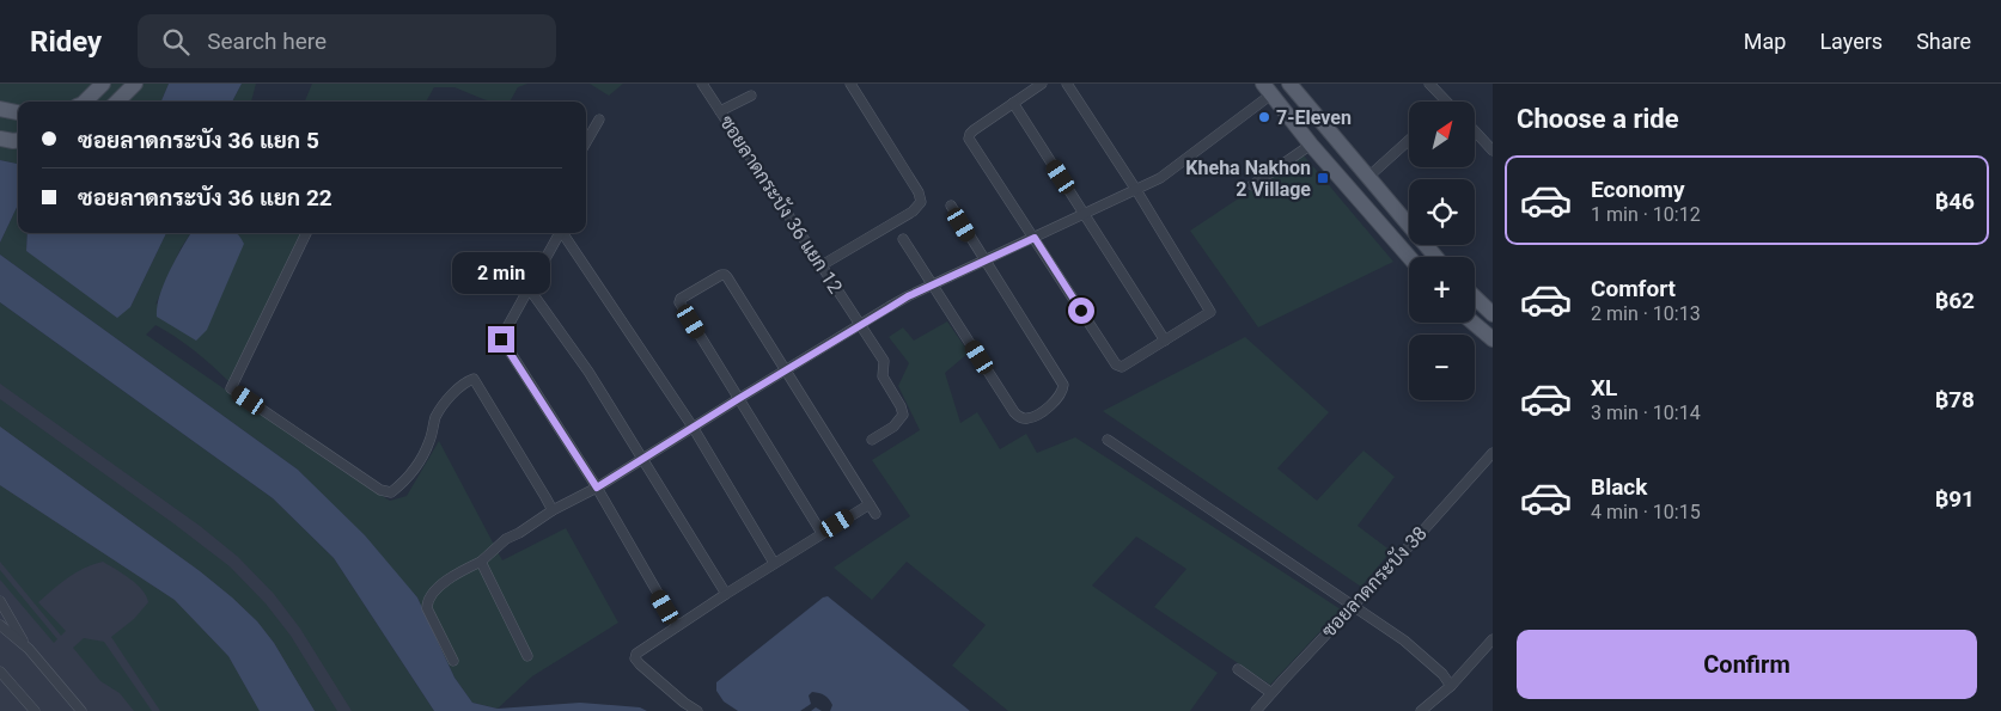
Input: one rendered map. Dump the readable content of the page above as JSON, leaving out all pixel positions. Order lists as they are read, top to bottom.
{
  "streets": {
    "street": ["ซอยลาดกระบัง 36 แยก 12", "ซอยลาดกระบัง 38"]
  },
  "places": {
    "other": ["7-Eleven"],
    "transit": ["Kheha Nakhon 2 Village"]
  },
  "north": "top right",
  "page": {
    "header": "Ridey",
    "search": "Search here",
    "nav": ["Map", "Layers", "Share"],
    "heading": "Choose a ride",
    "map_buttons": ["+", "−"],
    "banner": ["ซอยลาดกระบัง 36 แยก 5", "ซอยลาดกระบัง 36 แยก 22"],
    "list": [
      {
        "name": "Economy",
        "note": "1 min · 10:12",
        "value": "฿46"
      },
      {
        "name": "Comfort",
        "note": "2 min · 10:13",
        "value": "฿62"
      },
      {
        "name": "XL",
        "note": "3 min · 10:14",
        "value": "฿78"
      },
      {
        "name": "Black",
        "note": "4 min · 10:15",
        "value": "฿91"
      }
    ],
    "bubble": "2 min",
    "buttons": "Confirm"
  }
}
